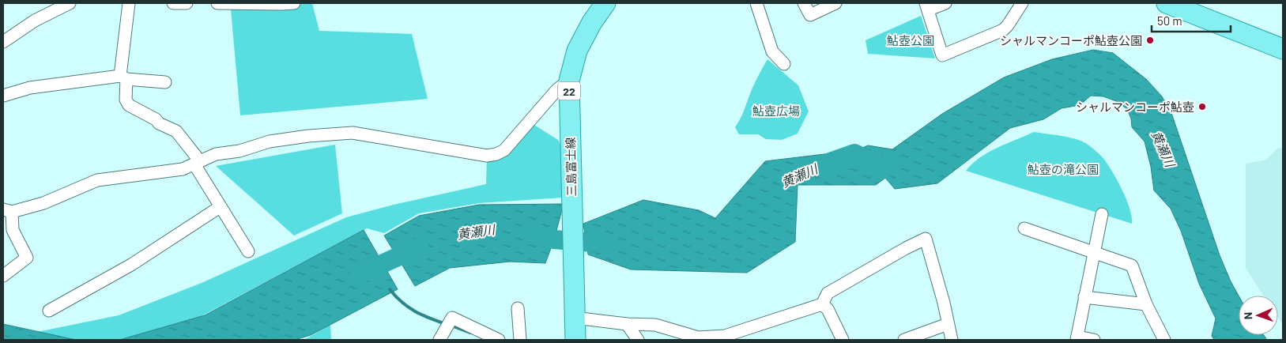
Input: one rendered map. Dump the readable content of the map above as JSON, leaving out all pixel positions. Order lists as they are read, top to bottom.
{
  "streets": {
    "main road": ["22", "三島富士線"]
  },
  "water": ["黄瀬川"],
  "parks": ["鮎壺公園", "鮎壺広場", "鮎壺の滝公園"],
  "places": ["シャルマンコーポ鮎壺公園", "シャルマンコーポ鮎壺"],
  "scale_bar": "50 m",
  "north": "left"
}
